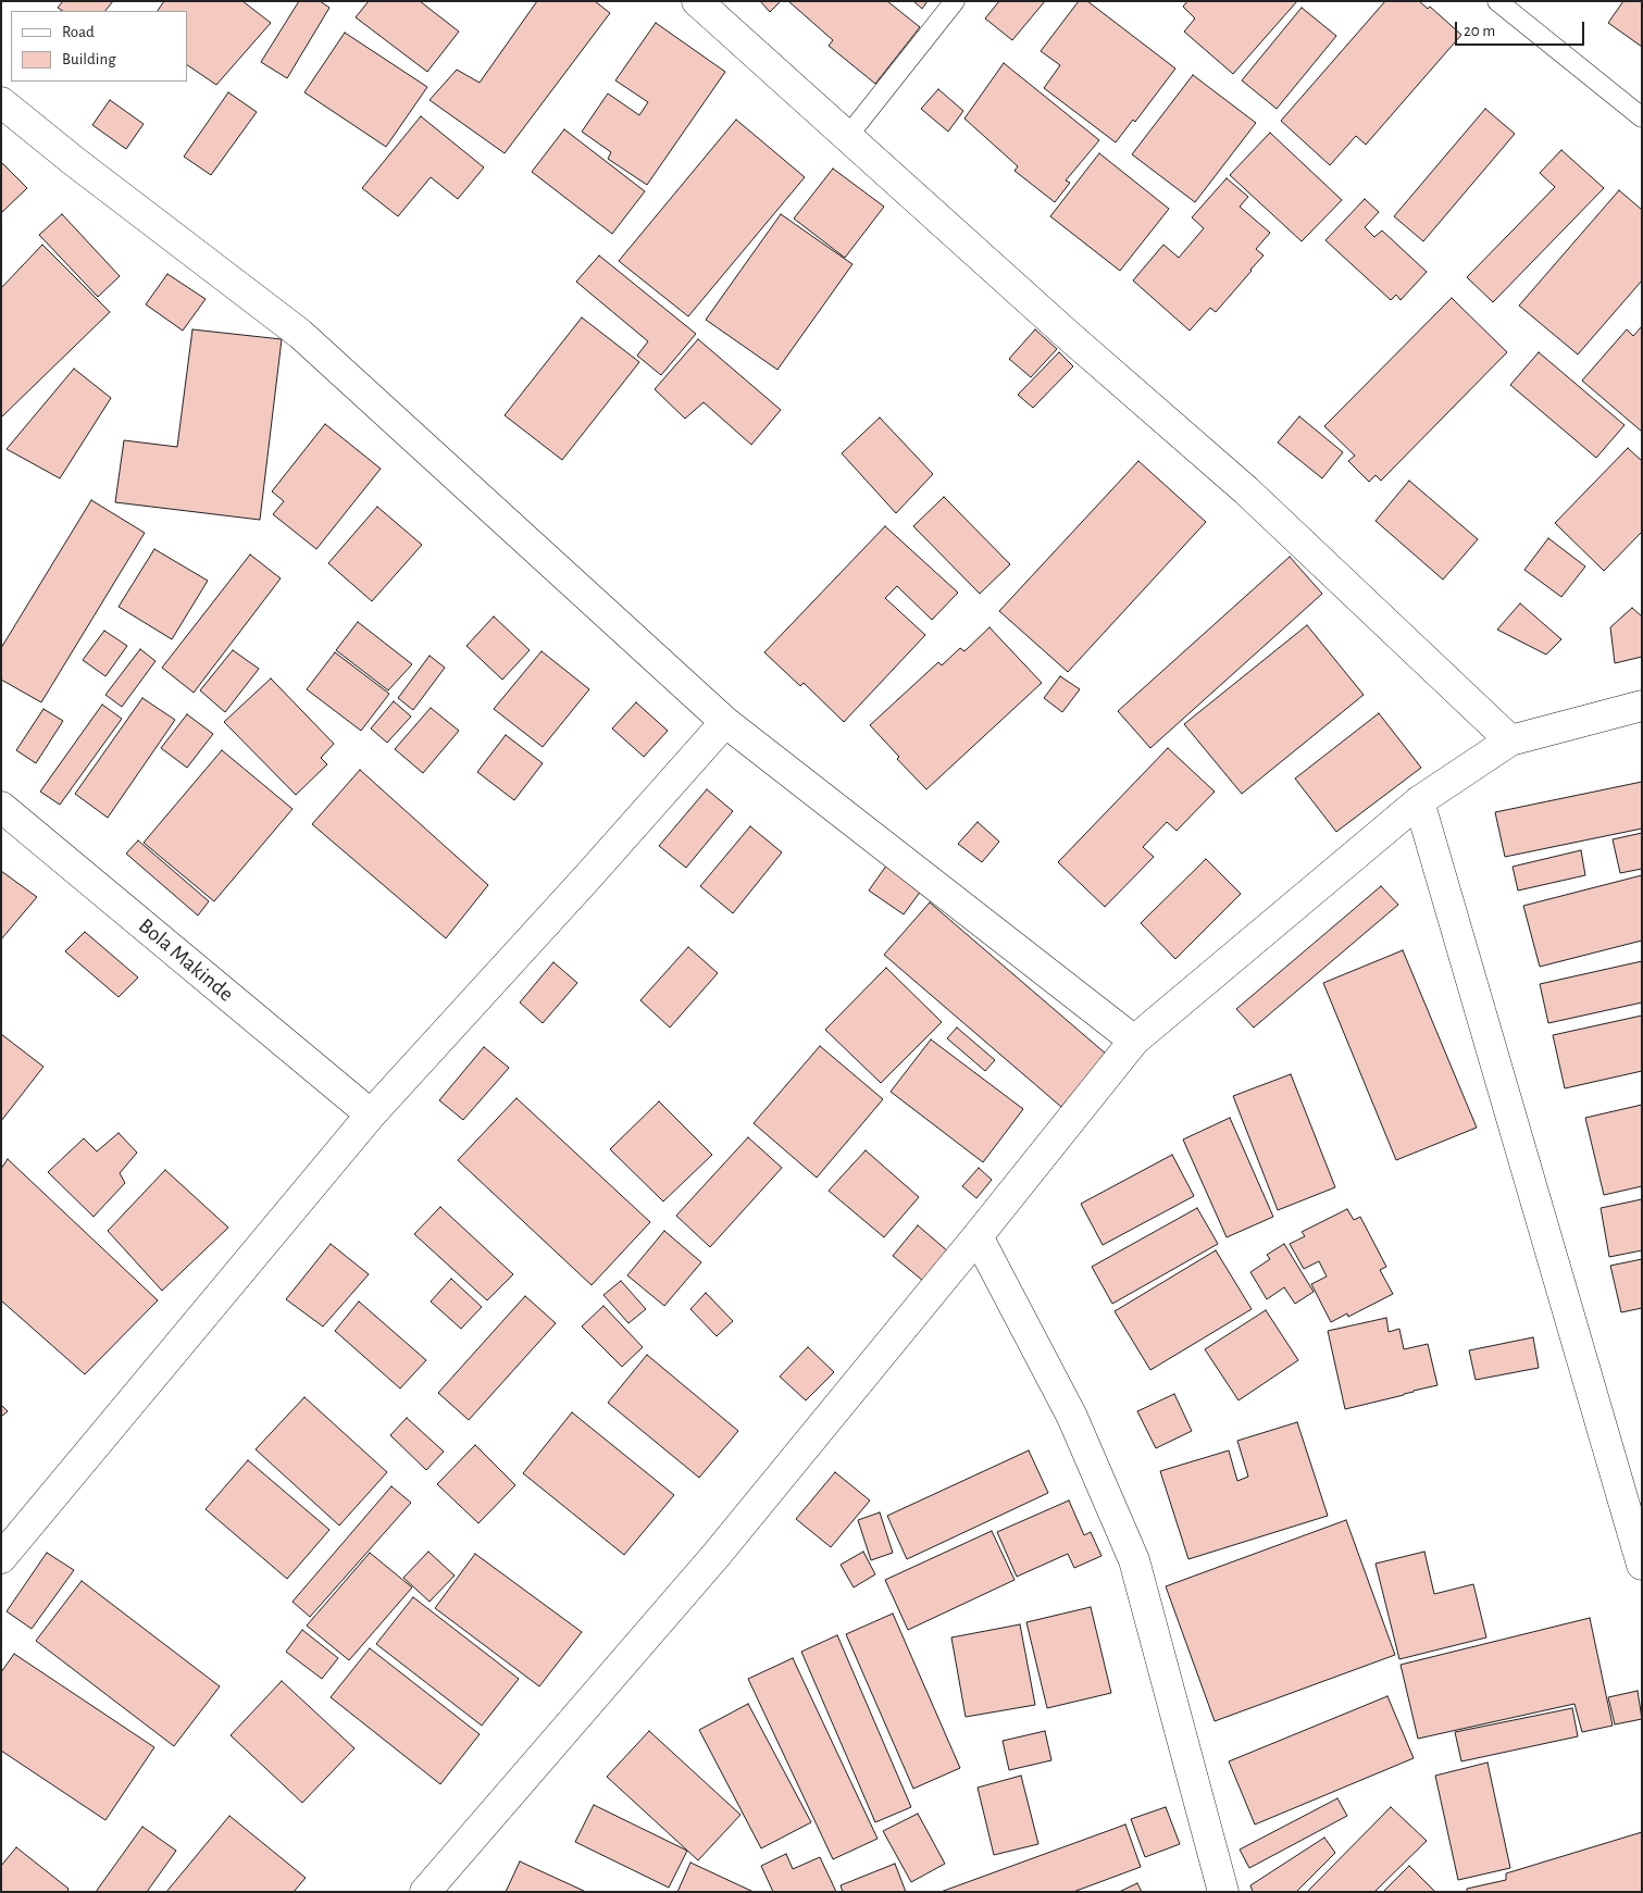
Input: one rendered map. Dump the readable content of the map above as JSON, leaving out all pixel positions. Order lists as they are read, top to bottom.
{
  "streets": {
    "street": ["Bola Makinde"]
  },
  "legend": ["Road", "Building"],
  "scale_bar": "20 m"
}
